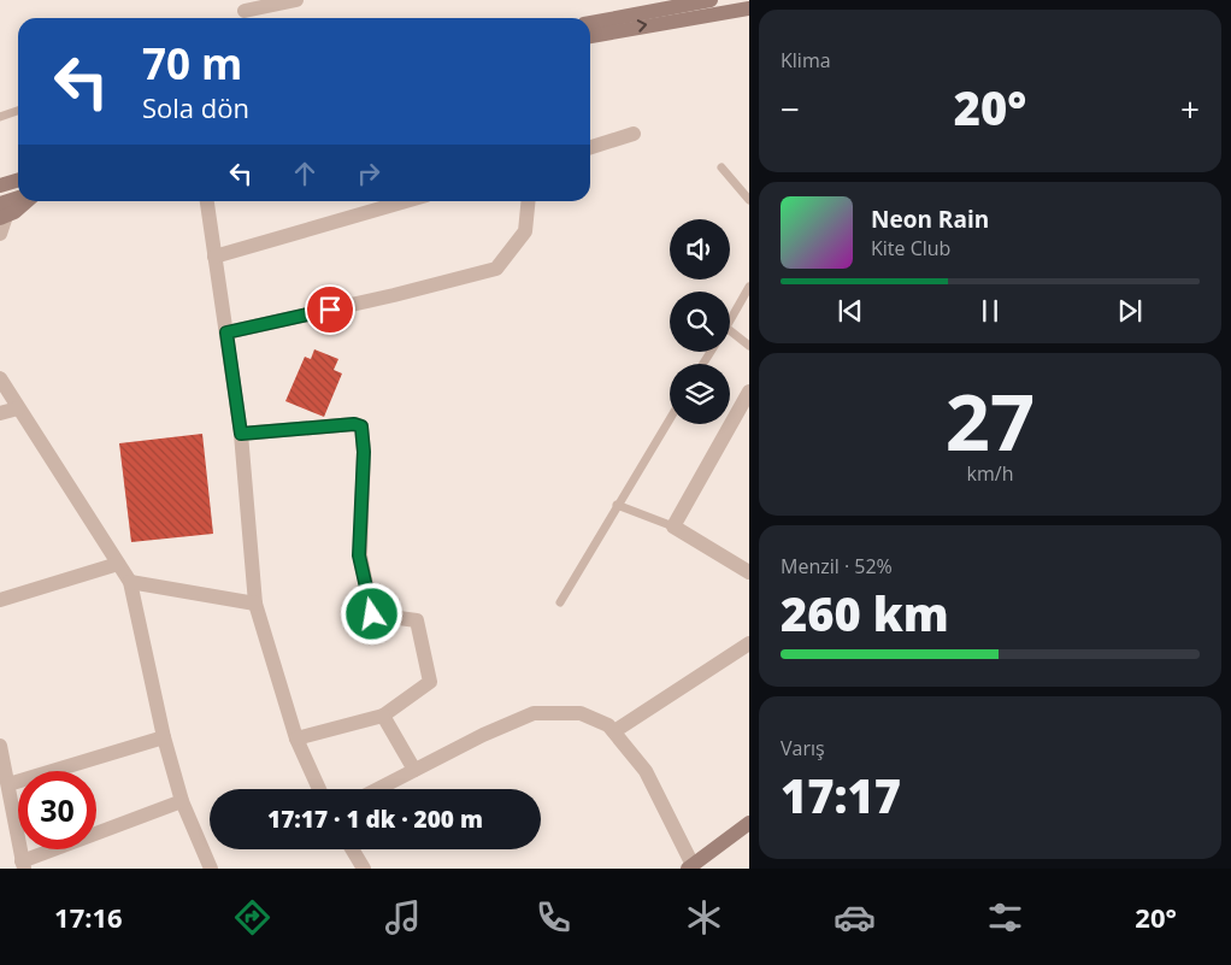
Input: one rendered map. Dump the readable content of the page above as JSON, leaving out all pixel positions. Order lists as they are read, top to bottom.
{
  "page": {
    "tile": [
      "Klima",
      ["27", "km/h"],
      ["Menzil · 52%", "260 km"],
      ["Varış", "17:17"]
    ],
    "turn": ["70 m", "Sola dön"],
    "heat": ["−", "20°", "+"],
    "song": ["Neon Rain", "Kite Club"],
    "limit": "30",
    "trip": "17:17 · 1 dk · 200 m",
    "tabs": ["17:16", "20°"]
  }
}
